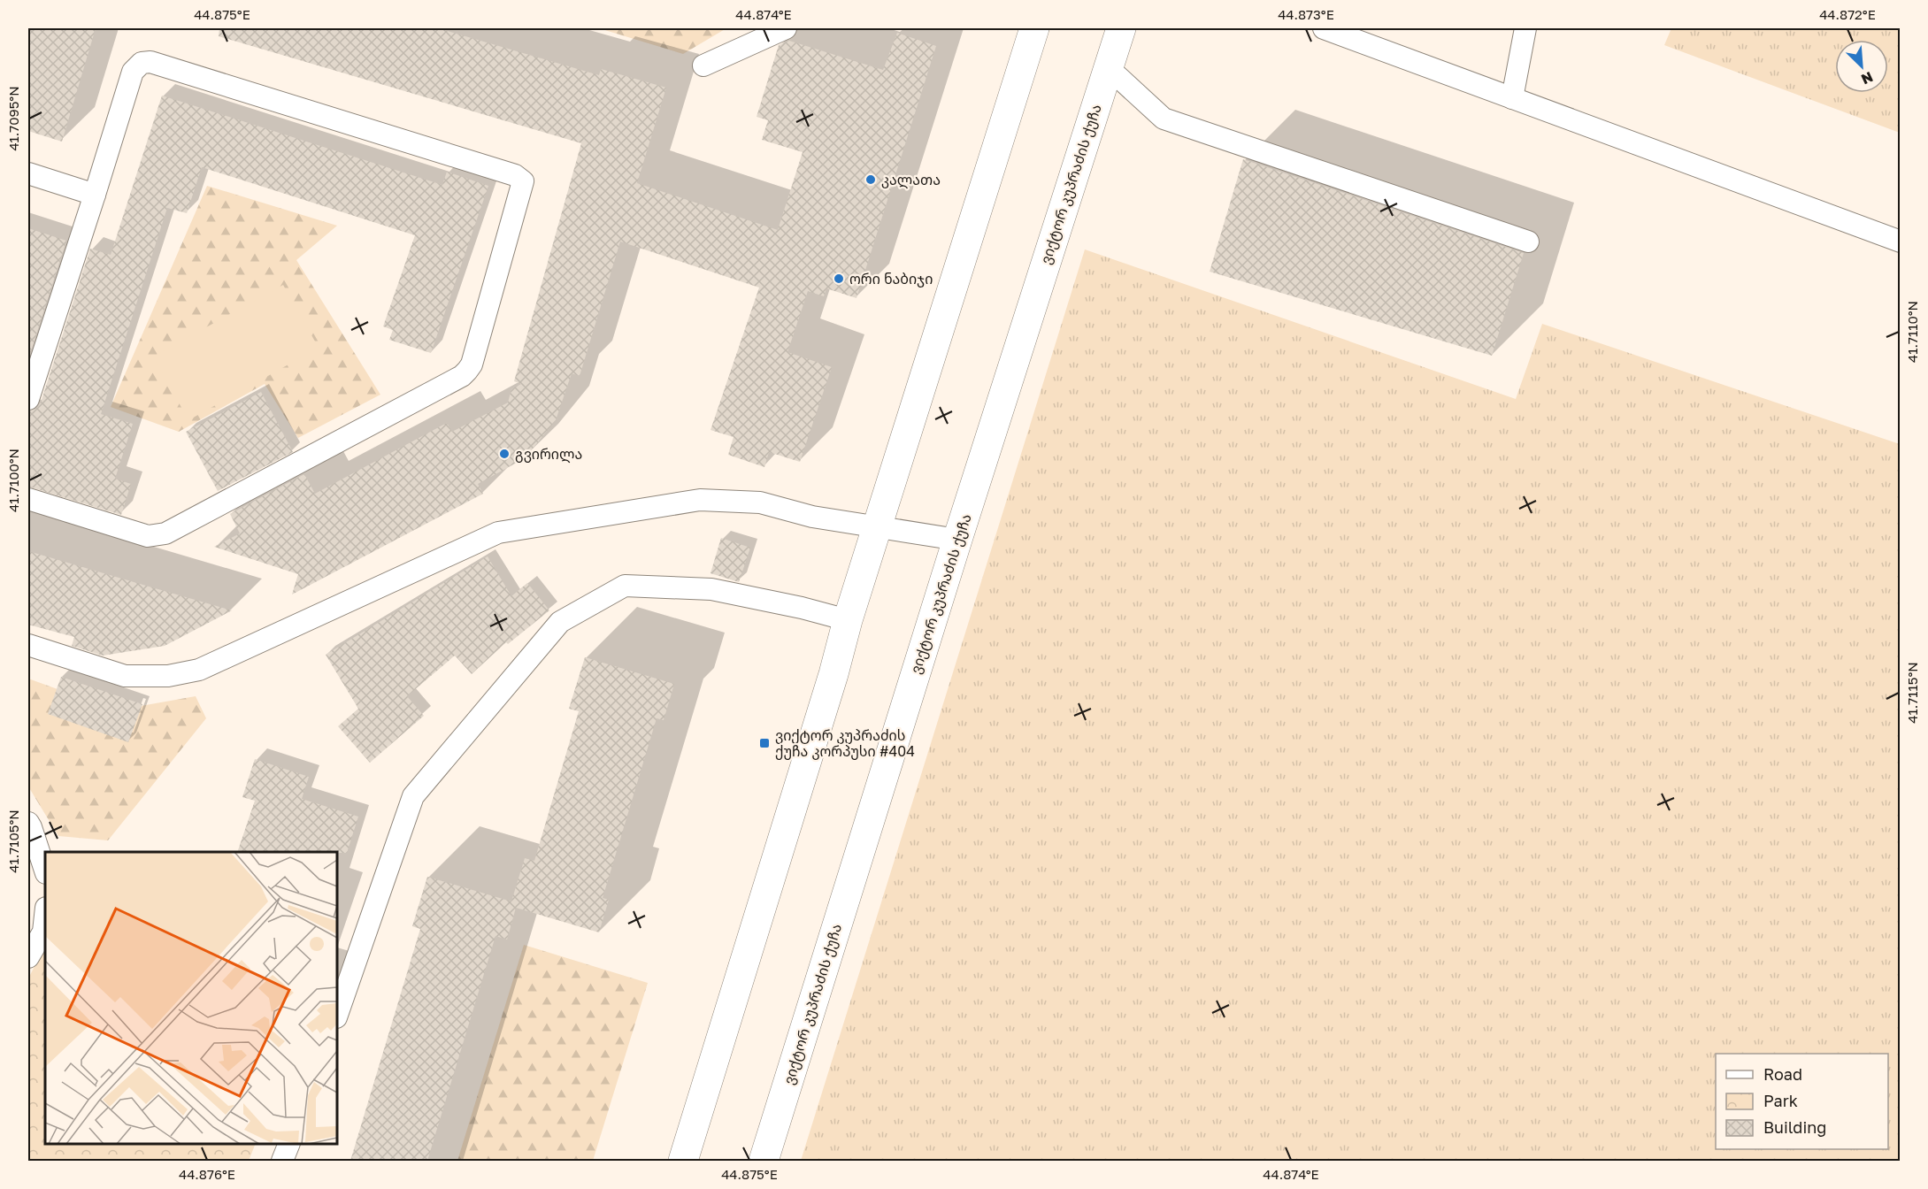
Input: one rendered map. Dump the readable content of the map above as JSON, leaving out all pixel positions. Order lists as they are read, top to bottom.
{
  "streets": {
    "main road": ["ვიქტორ კუპრაძის ქუჩა"]
  },
  "places": {
    "other": ["კალათა", "ორი ნაბიჯი", "გვირილა"],
    "transit": ["ვიქტორ კუპრაძის ქუჩა კორპუსი #404"]
  },
  "legend": ["Road", "Park", "Building"],
  "north": "bottom right",
  "coordinates": [
    "44.875°E",
    "44.874°E",
    "44.873°E",
    "44.872°E",
    "41.7095°N",
    "41.7110°N",
    "41.7100°N",
    "41.7115°N",
    "41.7105°N",
    "44.876°E"
  ]
}
